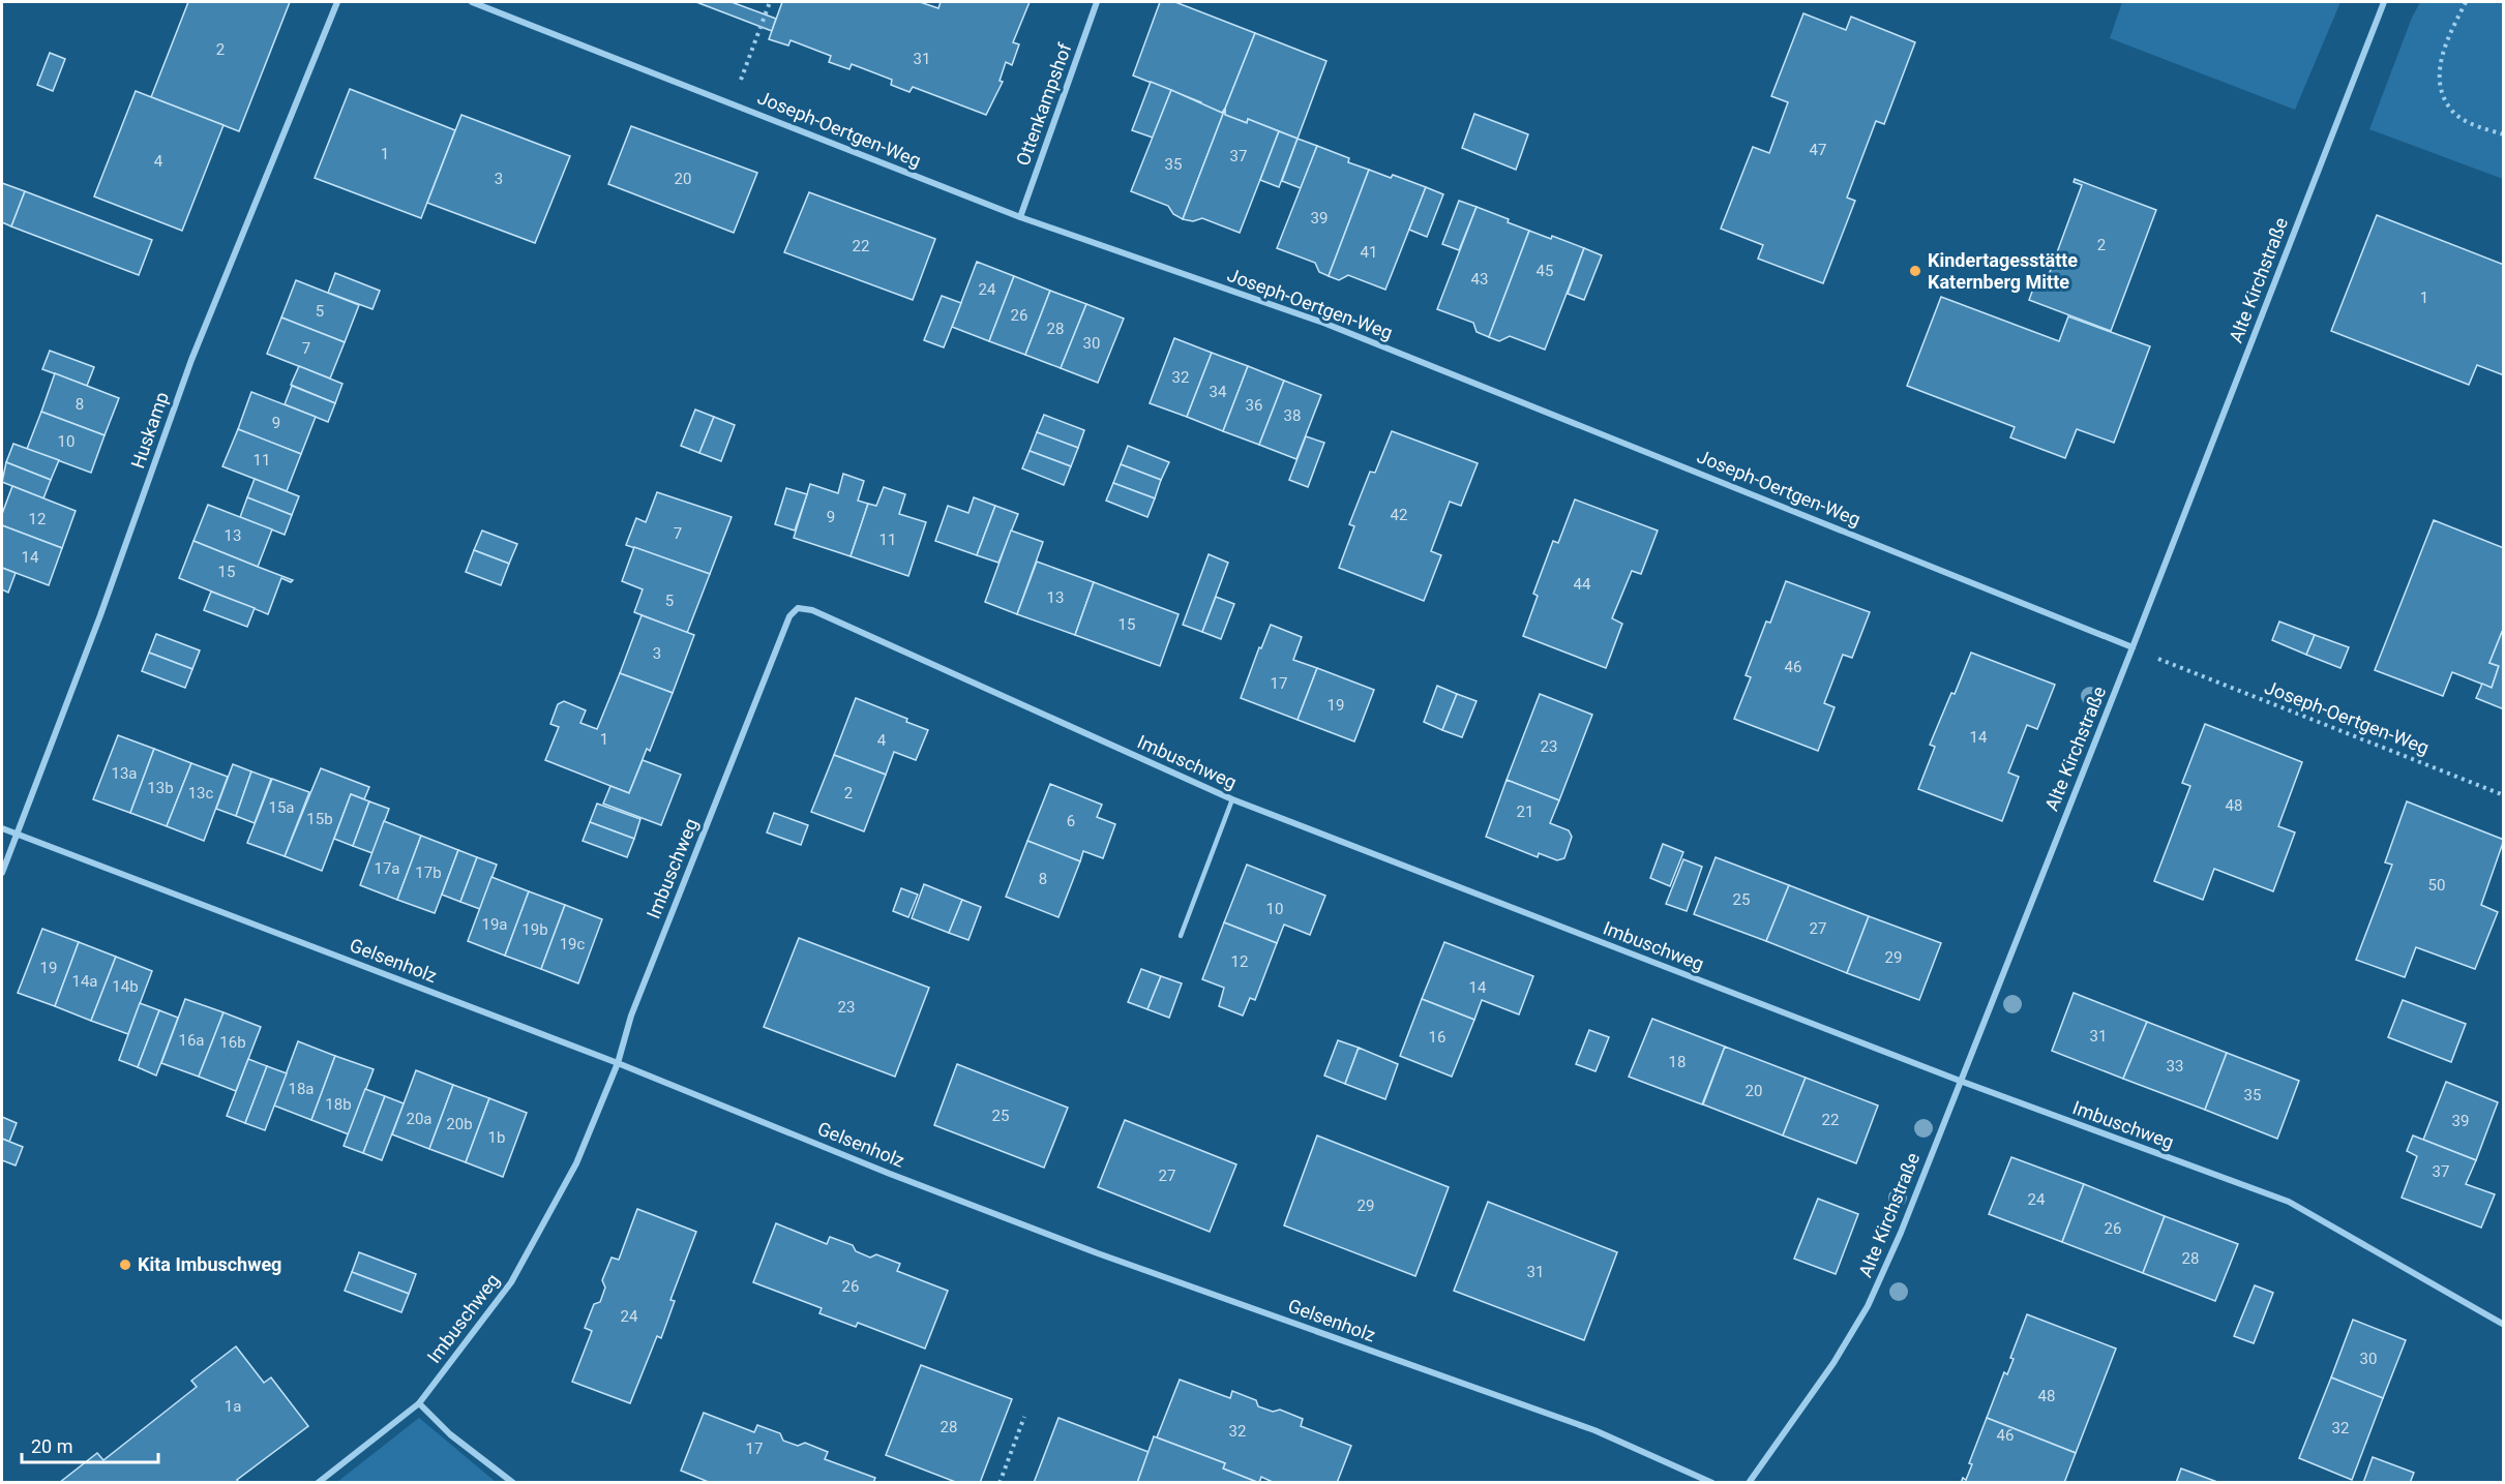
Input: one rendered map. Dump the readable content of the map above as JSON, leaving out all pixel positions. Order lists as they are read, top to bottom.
{
  "streets": {
    "street": [
      "Ottenkampshof",
      "Joseph-Oertgen-Weg",
      "Alte Kirchstraße",
      "Huskamp",
      "Imbuschweg",
      "Gelsenholz"
    ]
  },
  "crossings": [
    ["Ottenkampshof", "Joseph-Oertgen-Weg"],
    ["Joseph-Oertgen-Weg", "Alte Kirchstraße"],
    ["Alte Kirchstraße", "Imbuschweg"],
    ["Huskamp", "Gelsenholz"],
    ["Imbuschweg", "Gelsenholz"]
  ],
  "places": ["Kindertagesstätte Katernberg Mitte", "Kita Imbuschweg"],
  "house_numbers": [
    "2",
    "31",
    "47",
    "1",
    "37",
    "4",
    "35",
    "3",
    "20",
    "39",
    "2",
    "22",
    "41",
    "45",
    "43",
    "24",
    "1",
    "5",
    "26",
    "28",
    "30",
    "7",
    "32",
    "34",
    "8",
    "36",
    "38",
    "9",
    "10",
    "11",
    "42",
    "9",
    "12",
    "7",
    "13",
    "11",
    "14",
    "15",
    "44",
    "13",
    "5",
    "15",
    "3",
    "46",
    "17",
    "19",
    "14",
    "1",
    "4",
    "23",
    "13a",
    "13b",
    "13c",
    "2",
    "48",
    "15a",
    "21",
    "15b",
    "6",
    "17a",
    "17b",
    "8",
    "50",
    "25",
    "10",
    "19a",
    "27",
    "19b",
    "19c",
    "29",
    "12",
    "19",
    "14a",
    "14b",
    "14",
    "23",
    "31",
    "16",
    "16a",
    "16b",
    "18",
    "33",
    "18a",
    "20",
    "35",
    "18b",
    "25",
    "20a",
    "22",
    "39",
    "20b",
    "1b",
    "37",
    "27",
    "24",
    "29",
    "26",
    "28",
    "31",
    "26",
    "24",
    "30",
    "48",
    "1a",
    "28",
    "32",
    "32",
    "46",
    "17"
  ],
  "scale_bar": "20 m"
}
